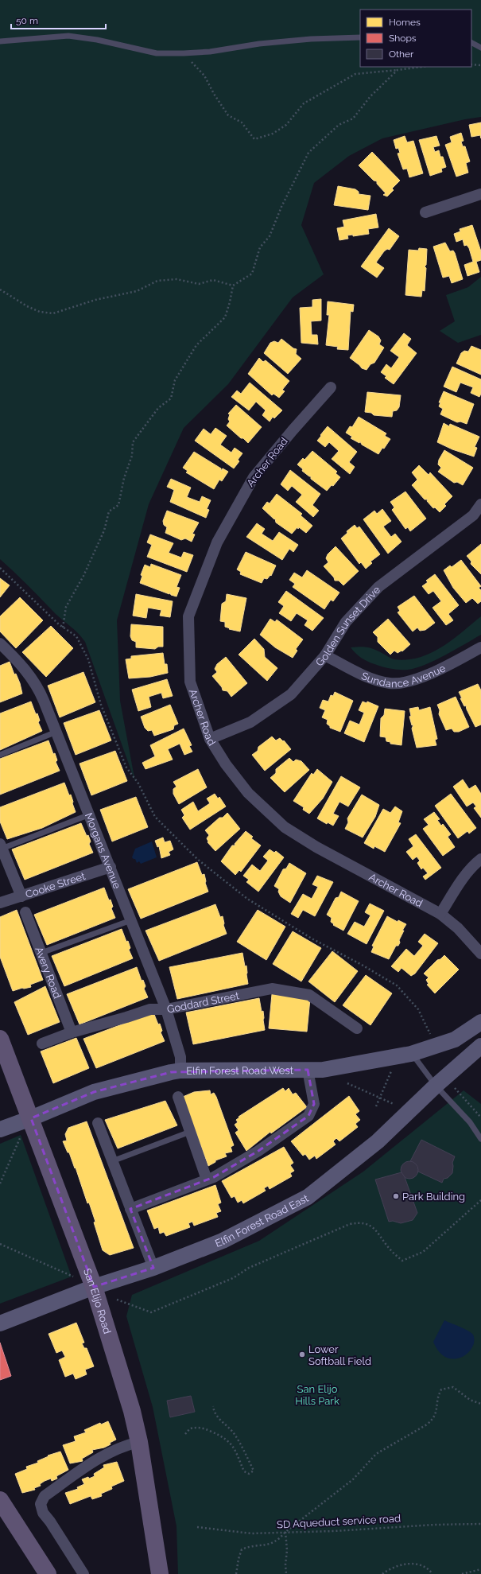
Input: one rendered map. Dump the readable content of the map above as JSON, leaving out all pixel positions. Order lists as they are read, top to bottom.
{
  "streets": {
    "main road": ["San Elijo Road"],
    "street": [
      "Archer Road",
      "Golden Sunset Drive",
      "Sundance Avenue",
      "Morgans Avenue",
      "Cooke Street",
      "Avery Road",
      "Goddard Street",
      "Elfin Forest Road West",
      "Elfin Forest Road East"
    ],
    "path": ["SD Aqueduct service road"]
  },
  "crossings": [
    ["Archer Road", "Golden Sunset Drive"],
    ["Golden Sunset Drive", "Sundance Avenue"],
    ["Morgans Avenue", "Cooke Street"],
    ["Morgans Avenue", "Goddard Street"],
    ["Morgans Avenue", "Elfin Forest Road West"],
    ["Avery Road", "Goddard Street"],
    ["Elfin Forest Road West", "San Elijo Road"],
    ["Elfin Forest Road East", "San Elijo Road"]
  ],
  "parks": ["San Elijo Hills Park"],
  "places": ["Park Building", "Lower Softball Field"],
  "legend": ["Homes", "Shops", "Other"],
  "scale_bar": "50 m"
}
